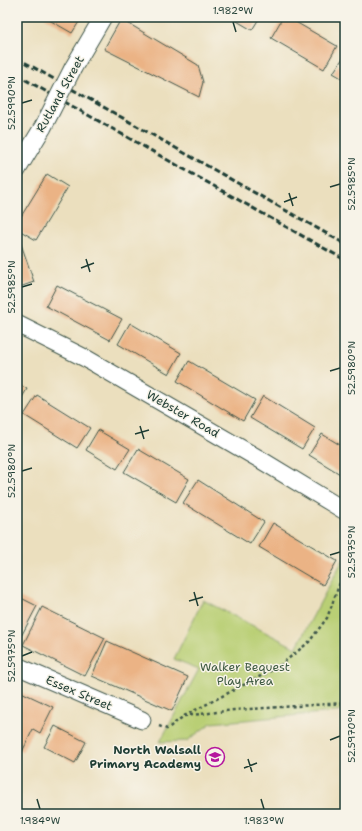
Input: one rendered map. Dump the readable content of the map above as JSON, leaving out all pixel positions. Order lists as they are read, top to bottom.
{
  "streets": {
    "street": ["Rutland Street", "Webster Road", "Essex Street"]
  },
  "parks": ["Walker Bequest Play Area"],
  "places": {
    "school or university": ["North Walsall Primary Academy"]
  },
  "coordinates": [
    "1.982°W",
    "52.5990°N",
    "52.5985°N",
    "52.5980°N",
    "52.5975°N",
    "52.5970°N",
    "1.984°W",
    "1.983°W"
  ]
}
